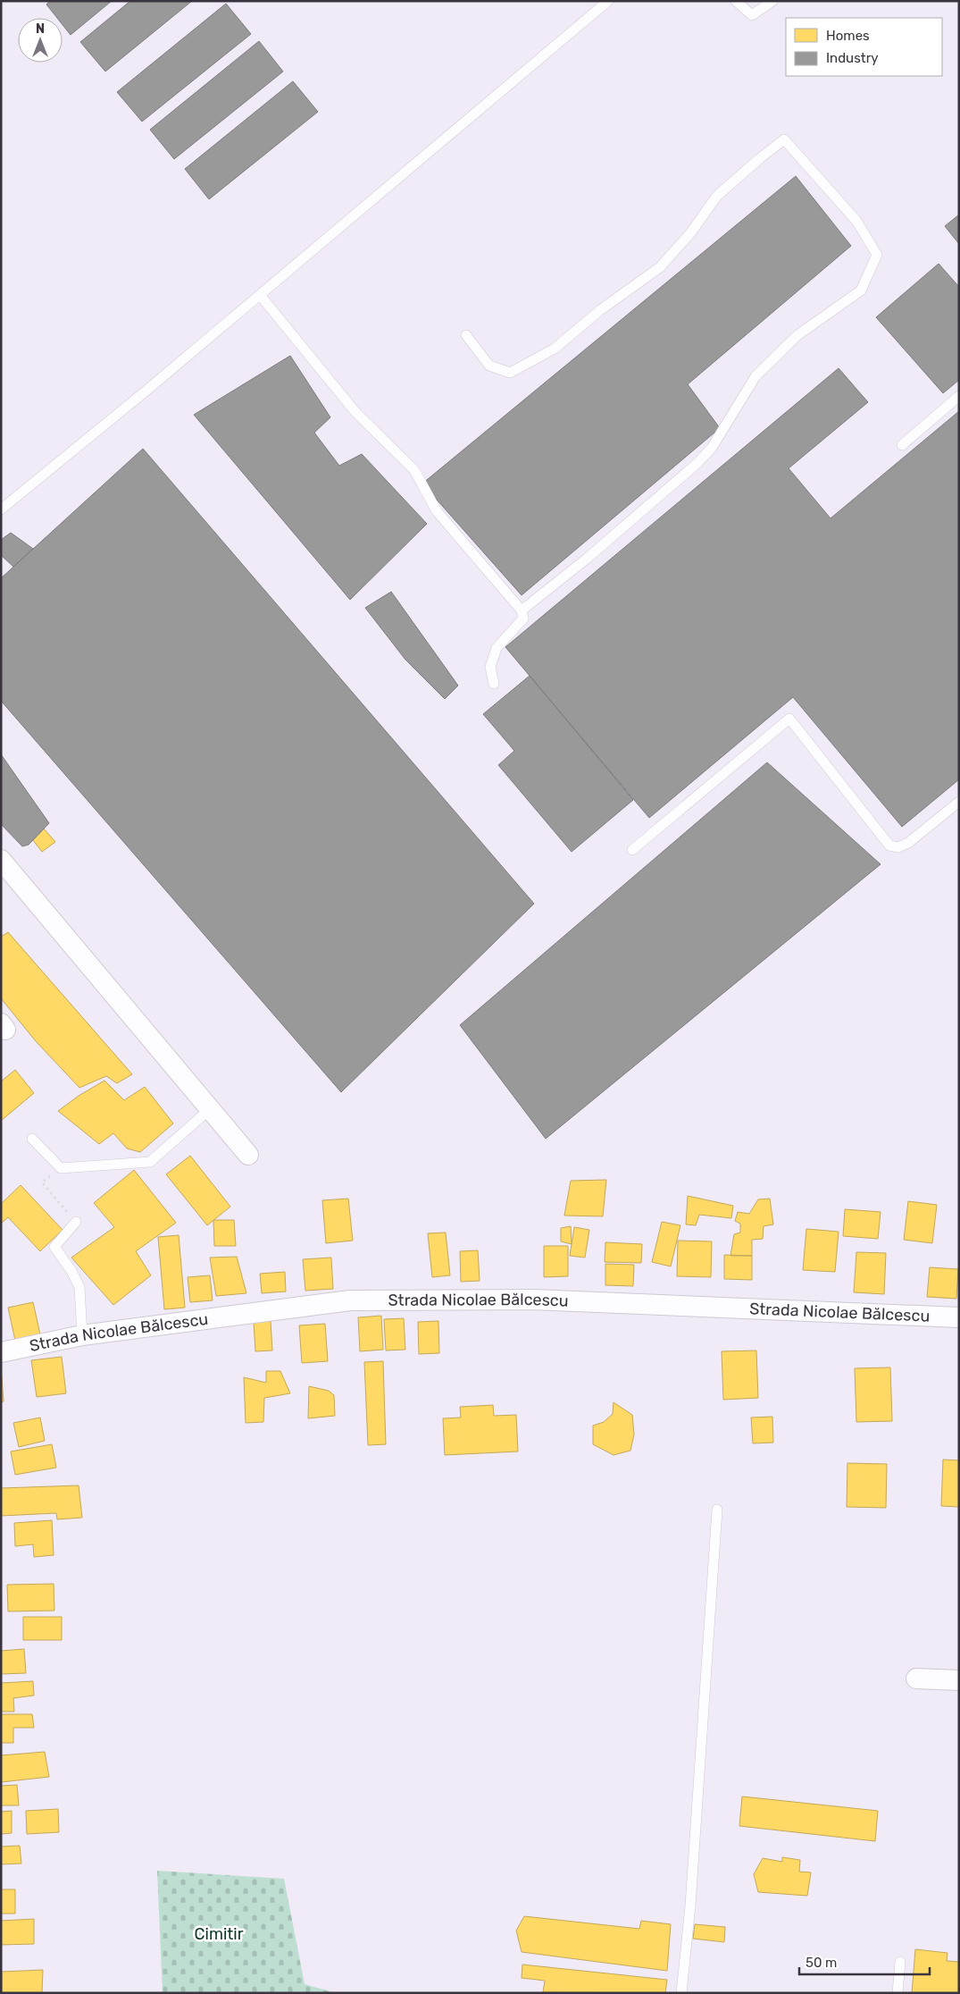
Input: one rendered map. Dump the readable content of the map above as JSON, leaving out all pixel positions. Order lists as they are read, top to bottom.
{
  "streets": {
    "street": ["Strada Nicolae Bălcescu"]
  },
  "parks": ["Cimitir"],
  "legend": ["Homes", "Industry"],
  "scale_bar": "50 m",
  "north": "top"
}
